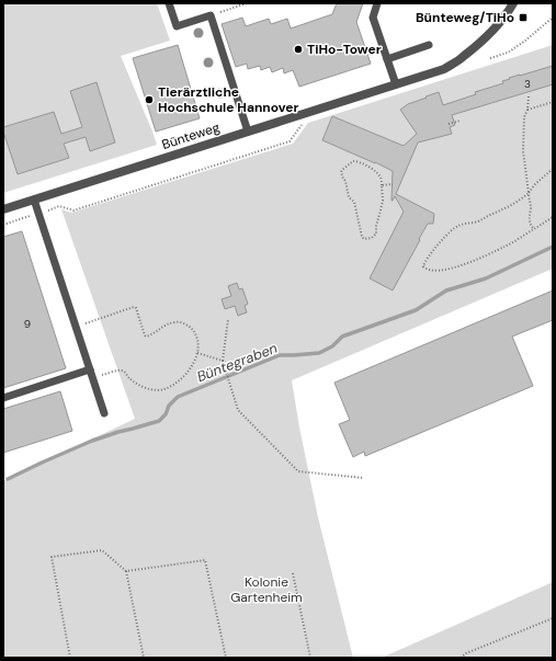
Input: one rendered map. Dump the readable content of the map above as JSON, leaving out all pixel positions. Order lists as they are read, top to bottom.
{
  "streets": {
    "street": ["Bünteweg"]
  },
  "water": ["Büntegraben"],
  "parks": ["Kolonie Gartenheim"],
  "places": {
    "transit": ["Bünteweg/TiHo"],
    "other": ["TiHo-Tower", "Tierärztliche Hochschule Hannover"]
  },
  "house_numbers": ["3", "9"]
}
